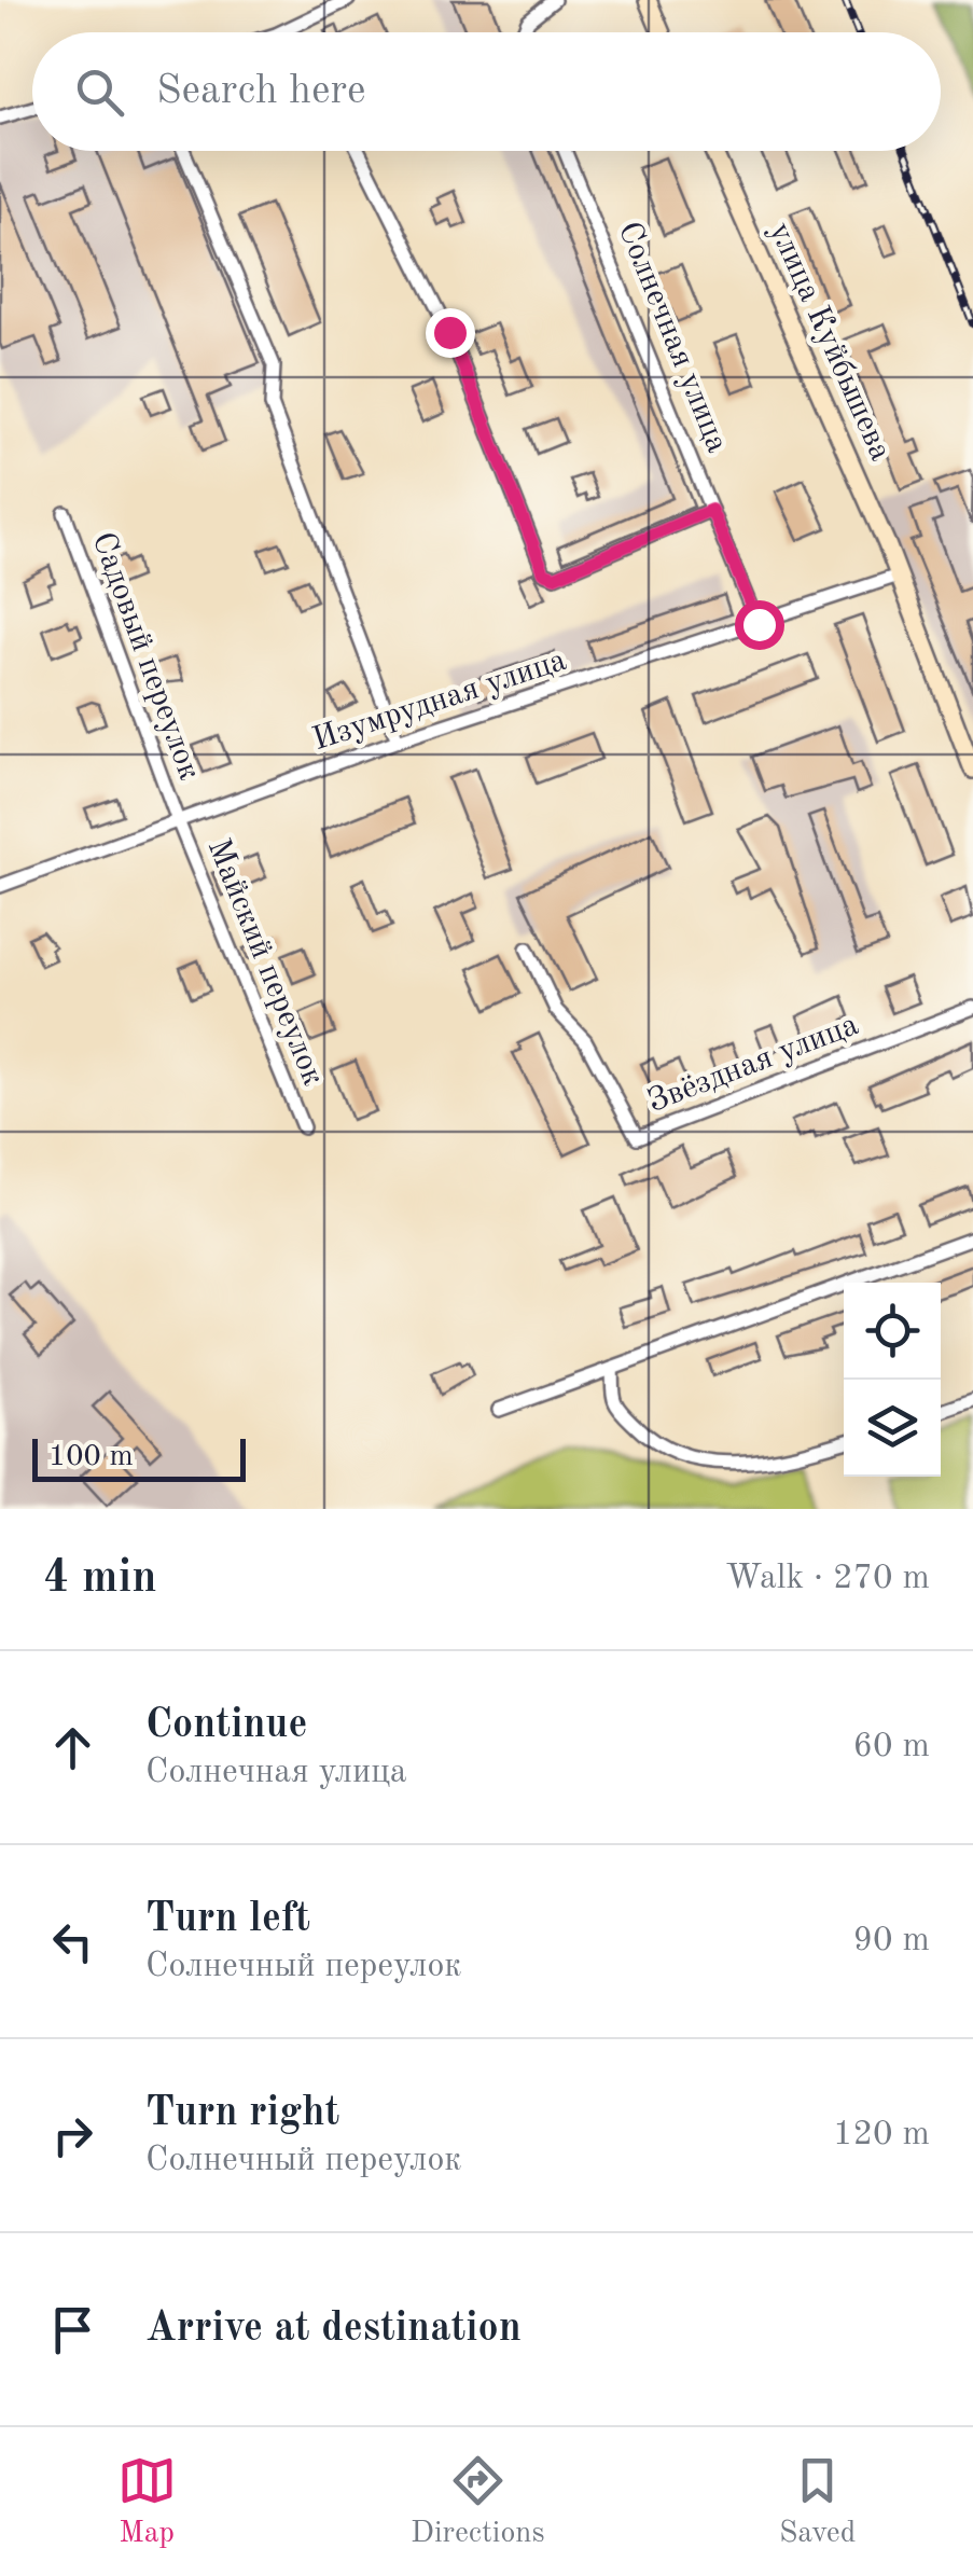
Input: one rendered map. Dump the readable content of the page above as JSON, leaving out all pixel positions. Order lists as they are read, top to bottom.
{
  "streets": {
    "street": [
      "Солнечная улица",
      "улица Куйбышева",
      "Садовый переулок",
      "Изумрудная улица",
      "Майский переулок",
      "Звёздная улица"
    ]
  },
  "crossings": [
    ["Солнечная улица", "Изумрудная улица"],
    ["улица Куйбышева", "Изумрудная улица"],
    ["Садовый переулок", "Изумрудная улица"],
    ["Садовый переулок", "Майский переулок"],
    ["Изумрудная улица", "Майский переулок"]
  ],
  "scale_bar": "100 m",
  "page": {
    "search": "Search here",
    "scale": "100 m",
    "heading": ["4 min", "Walk · 270 m"],
    "list": [
      ["Continue", "Солнечная улица", "60 m"],
      ["Turn left", "Солнечный переулок", "90 m"],
      ["Turn right", "Солнечный переулок", "120 m"],
      "Arrive at destination"
    ],
    "nav": ["Map", "Directions", "Saved"]
  }
}
